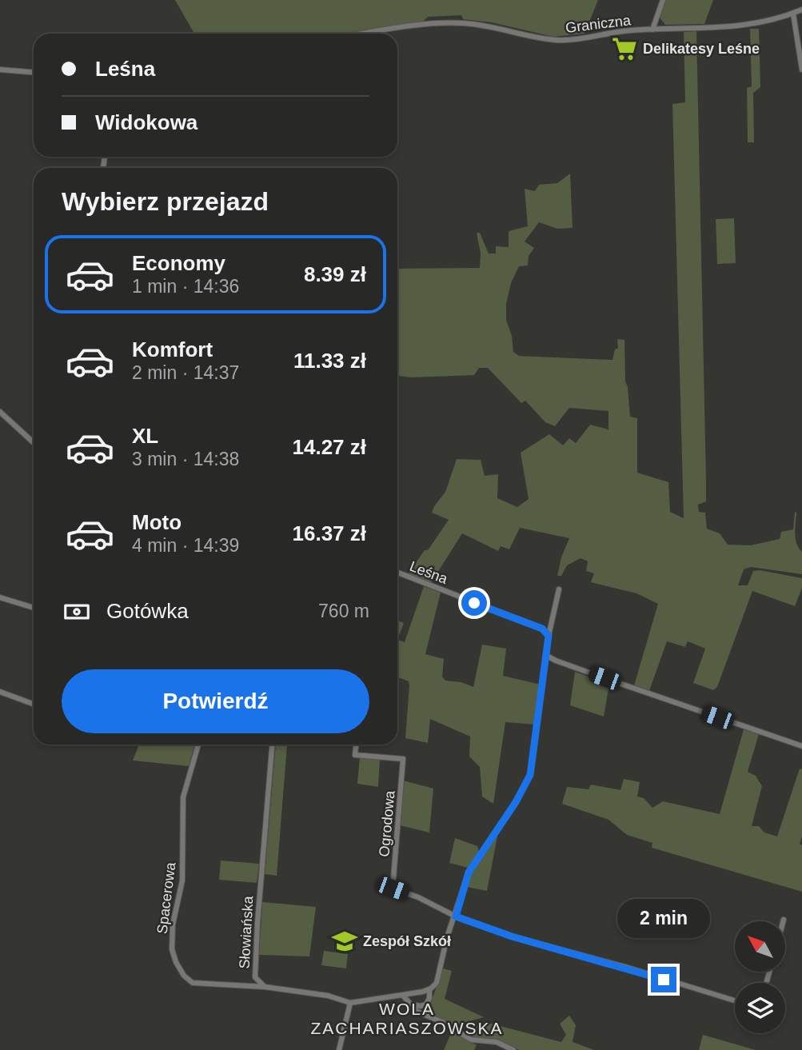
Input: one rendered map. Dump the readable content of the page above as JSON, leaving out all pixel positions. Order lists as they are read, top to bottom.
{
  "streets": {
    "street": [
      "Graniczna",
      "Leśna",
      "Ogrodowa",
      "Spacerowa",
      "Słowiańska"
    ]
  },
  "crossings": [
    ["Spacerowa", "Słowiańska"]
  ],
  "districts": ["WOLA ZACHARIASZOWSKA"],
  "places": {
    "supermarket": ["Delikatesy Leśne"],
    "school or university": ["Zespół Szkół"]
  },
  "north": "top left",
  "page": {
    "banner": ["Leśna", "Widokowa"],
    "heading": "Wybierz przejazd",
    "list": [
      {
        "name": "Economy",
        "note": "1 min · 14:36",
        "value": "8.39 zł"
      },
      {
        "name": "Komfort",
        "note": "2 min · 14:37",
        "value": "11.33 zł"
      },
      {
        "name": "XL",
        "note": "3 min · 14:38",
        "value": "14.27 zł"
      },
      {
        "name": "Moto",
        "note": "4 min · 14:39",
        "value": "16.37 zł"
      }
    ],
    "pay": ["Gotówka", "760 m"],
    "buttons": "Potwierdź",
    "bubble": "2 min"
  }
}
